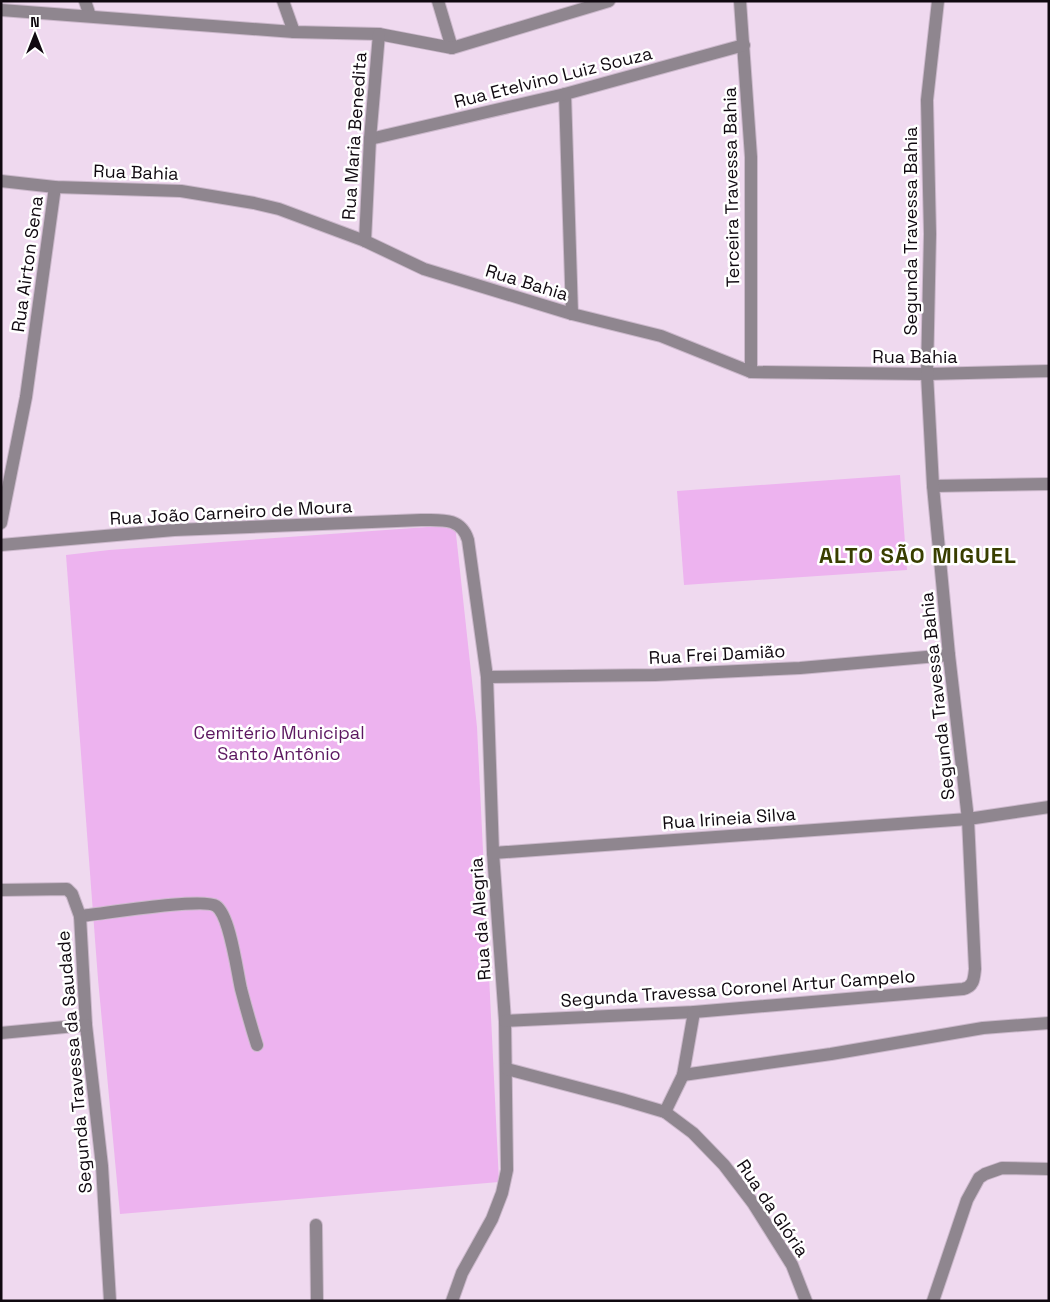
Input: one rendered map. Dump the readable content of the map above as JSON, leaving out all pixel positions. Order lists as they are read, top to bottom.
{
  "streets": {
    "street": [
      "Rua Etelvino Luiz Souza",
      "Rua Maria Benedita",
      "Rua Bahia",
      "Terceira Travessa Bahia",
      "Segunda Travessa Bahia",
      "Rua Airton Sena",
      "Rua João Carneiro de Moura",
      "Rua Frei Damião",
      "Rua Irineia Silva",
      "Rua da Alegria",
      "Segunda Travessa Coronel Artur Campelo",
      "Segunda Travessa da Saudade",
      "Rua da Glória"
    ]
  },
  "crossings": [
    ["Rua Etelvino Luiz Souza", "Rua Maria Benedita"],
    ["Rua Etelvino Luiz Souza", "Terceira Travessa Bahia"],
    ["Rua Maria Benedita", "Rua Bahia"],
    ["Rua Bahia", "Terceira Travessa Bahia"],
    ["Rua Bahia", "Segunda Travessa Bahia"],
    ["Rua Bahia", "Rua Airton Sena"],
    ["Segunda Travessa Bahia", "Rua Frei Damião"],
    ["Segunda Travessa Bahia", "Rua Irineia Silva"],
    ["Segunda Travessa Bahia", "Segunda Travessa Coronel Artur Campelo"],
    ["Rua João Carneiro de Moura", "Rua da Alegria"],
    ["Rua Frei Damião", "Rua da Alegria"],
    ["Rua Irineia Silva", "Rua da Alegria"],
    ["Rua da Alegria", "Segunda Travessa Coronel Artur Campelo"],
    ["Rua da Alegria", "Rua da Glória"]
  ],
  "districts": ["ALTO SÃO MIGUEL"],
  "parks": ["Cemitério Municipal Santo Antônio"],
  "north": "top"
}
